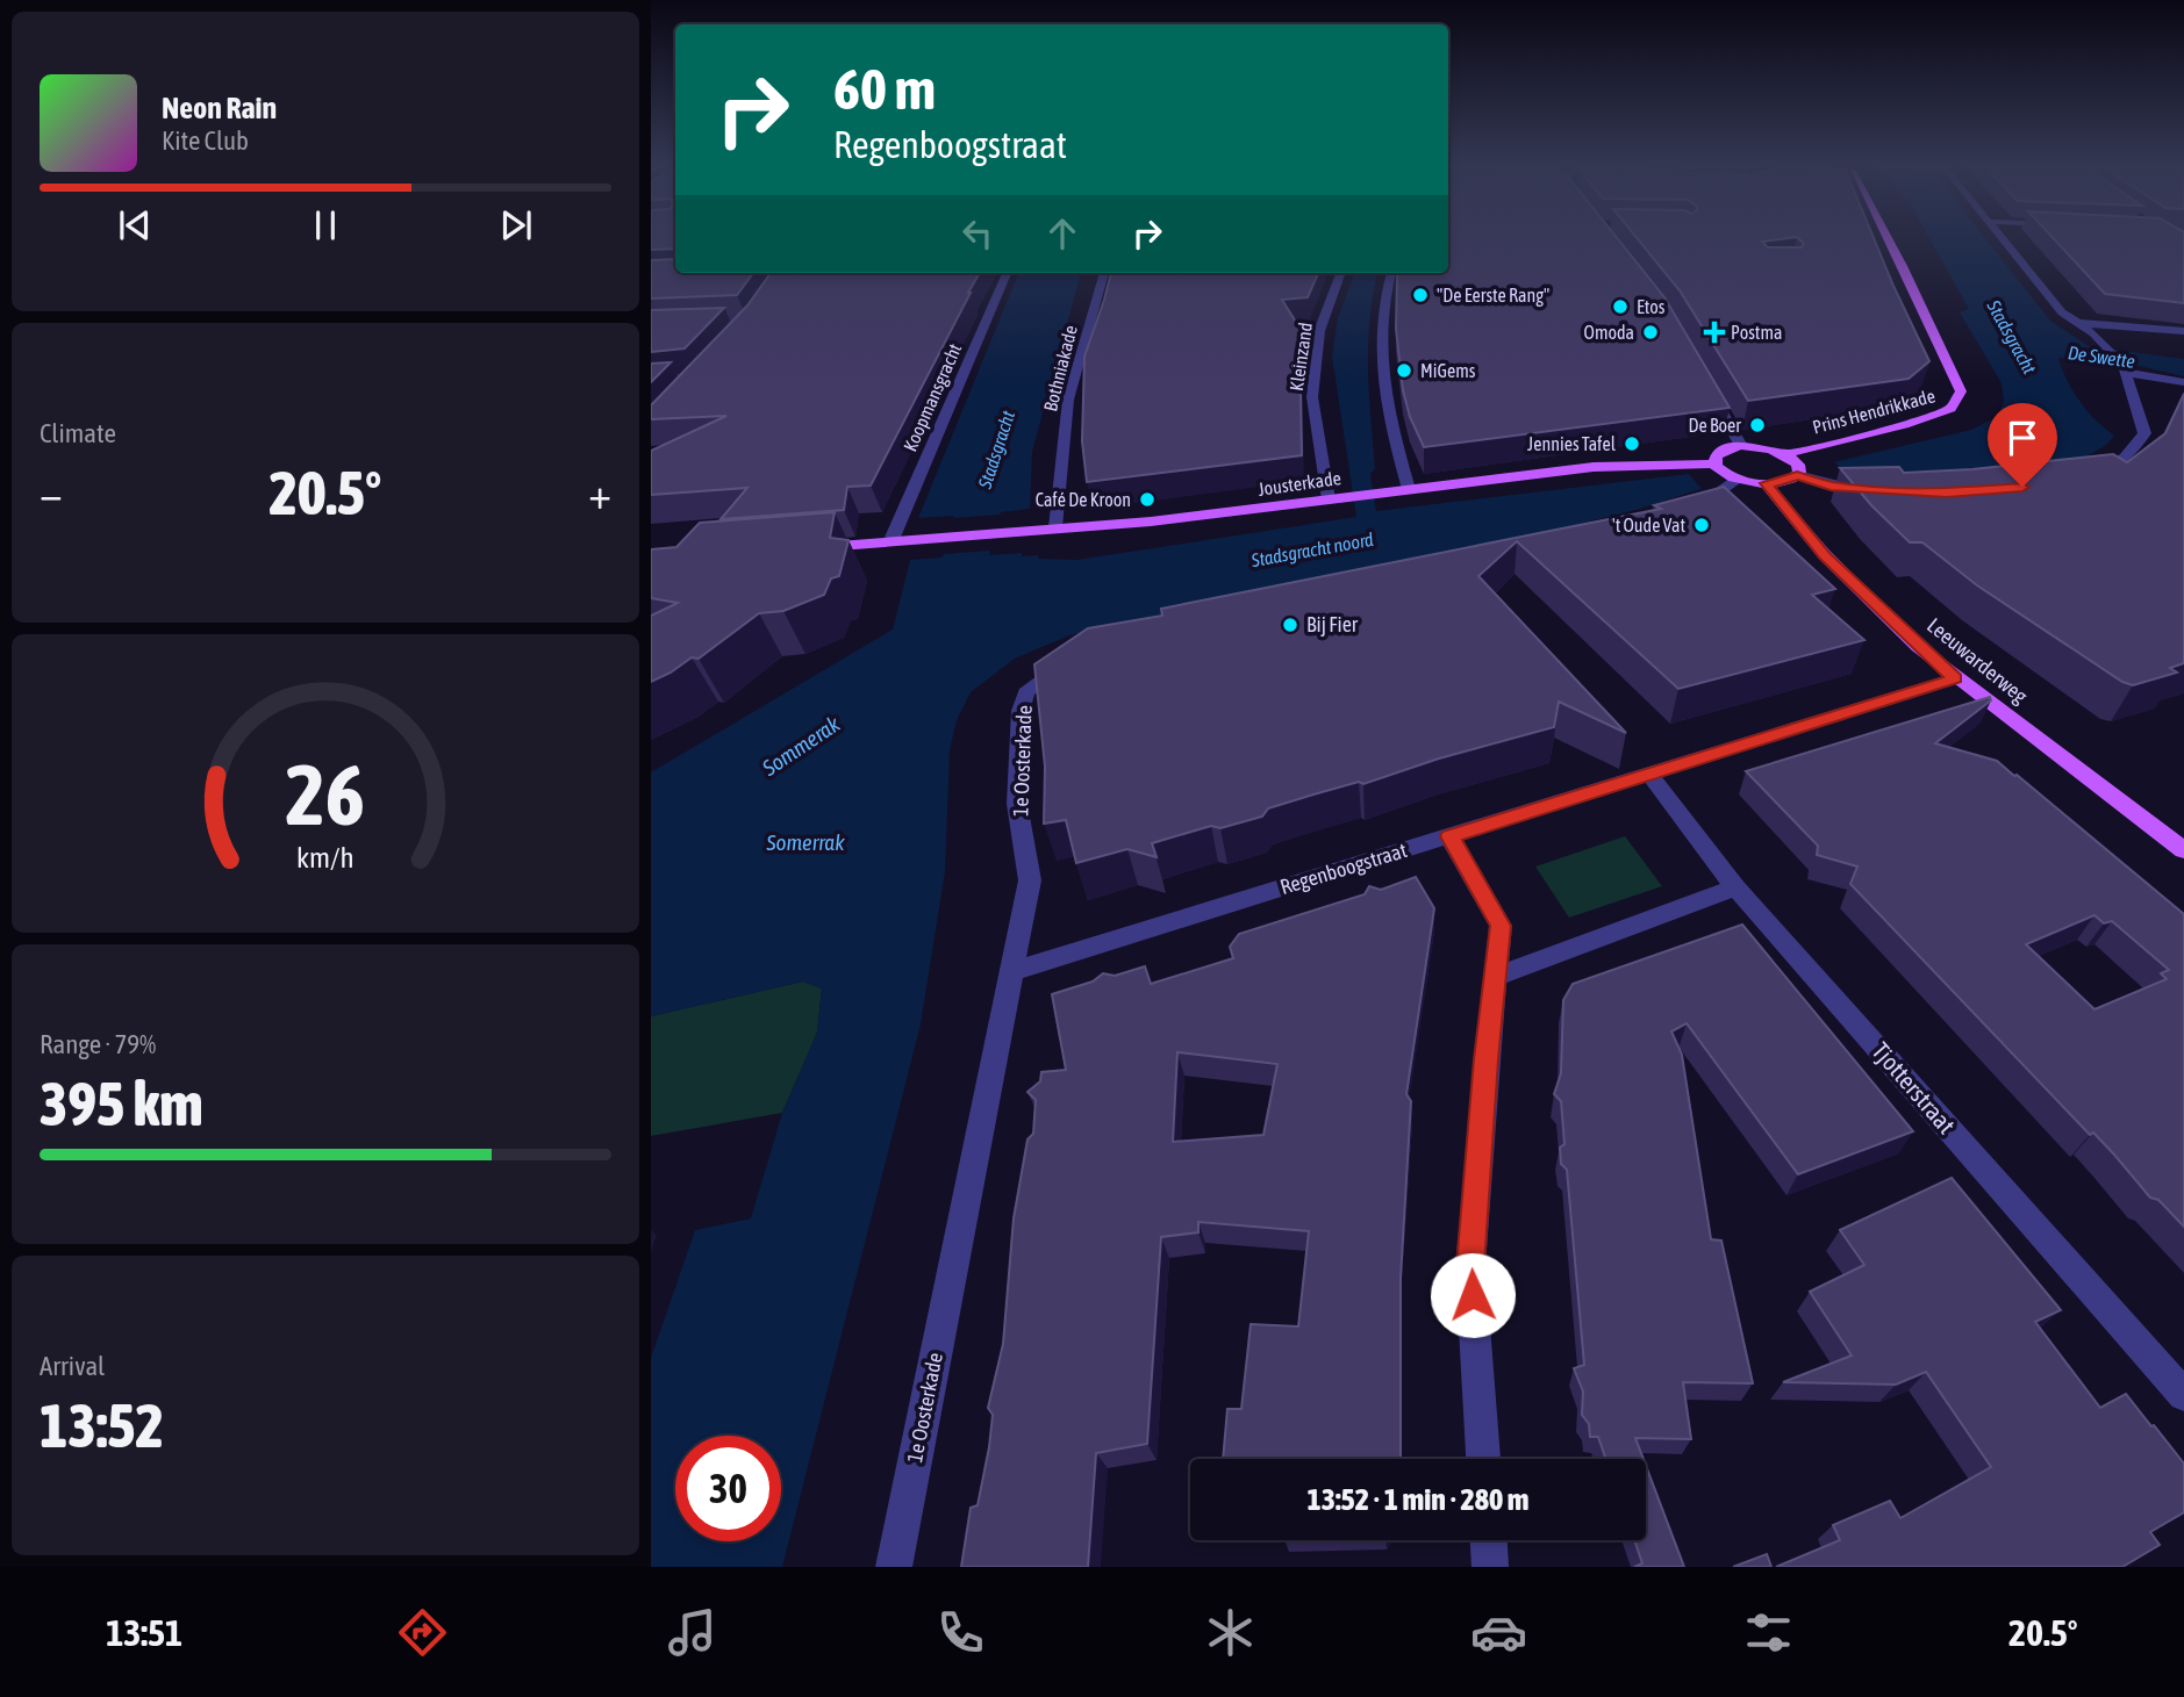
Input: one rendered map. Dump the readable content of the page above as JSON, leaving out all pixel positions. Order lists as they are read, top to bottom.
{
  "streets": {
    "main road": ["Prins Hendrikkade", "Jousterkade", "Leeuwarderweg"],
    "street": [
      "Kleinzand",
      "Bothniakade",
      "Koopmansgracht",
      "1e Oosterkade",
      "Regenboogstraat",
      "Tjotterstraat"
    ]
  },
  "crossings": [
    ["Kleinzand", "Jousterkade"],
    ["Bothniakade", "Jousterkade"],
    ["Koopmansgracht", "Jousterkade"],
    ["Jousterkade", "Leeuwarderweg"],
    ["Leeuwarderweg", "Regenboogstraat"],
    ["1e Oosterkade", "Regenboogstraat"],
    ["Regenboogstraat", "Tjotterstraat"]
  ],
  "water": [
    "Stadsgracht",
    "De Swette",
    "Stadsgracht noord",
    "Sommerak",
    "Somerrak"
  ],
  "places": {
    "other": [
      "\"De Eerste Rang\"",
      "Etos",
      "Omoda",
      "MiGems",
      "De Boer",
      "Jennies Tafel",
      "Café De Kroon",
      "'t Oude Vat",
      "Bij Fier"
    ],
    "health": ["Postma"]
  },
  "page": {
    "turn": ["60 m", "Regenboogstraat"],
    "song": ["Neon Rain", "Kite Club"],
    "tile": [
      "Climate",
      ["Range · 79%", "395 km"],
      ["Arrival", "13:52"]
    ],
    "heat": ["−", "20.5°", "+"],
    "limit": "30",
    "trip": "13:52 · 1 min · 280 m",
    "tabs": ["13:51", "20.5°"],
    "gauge": ["26", "km/h"]
  }
}
